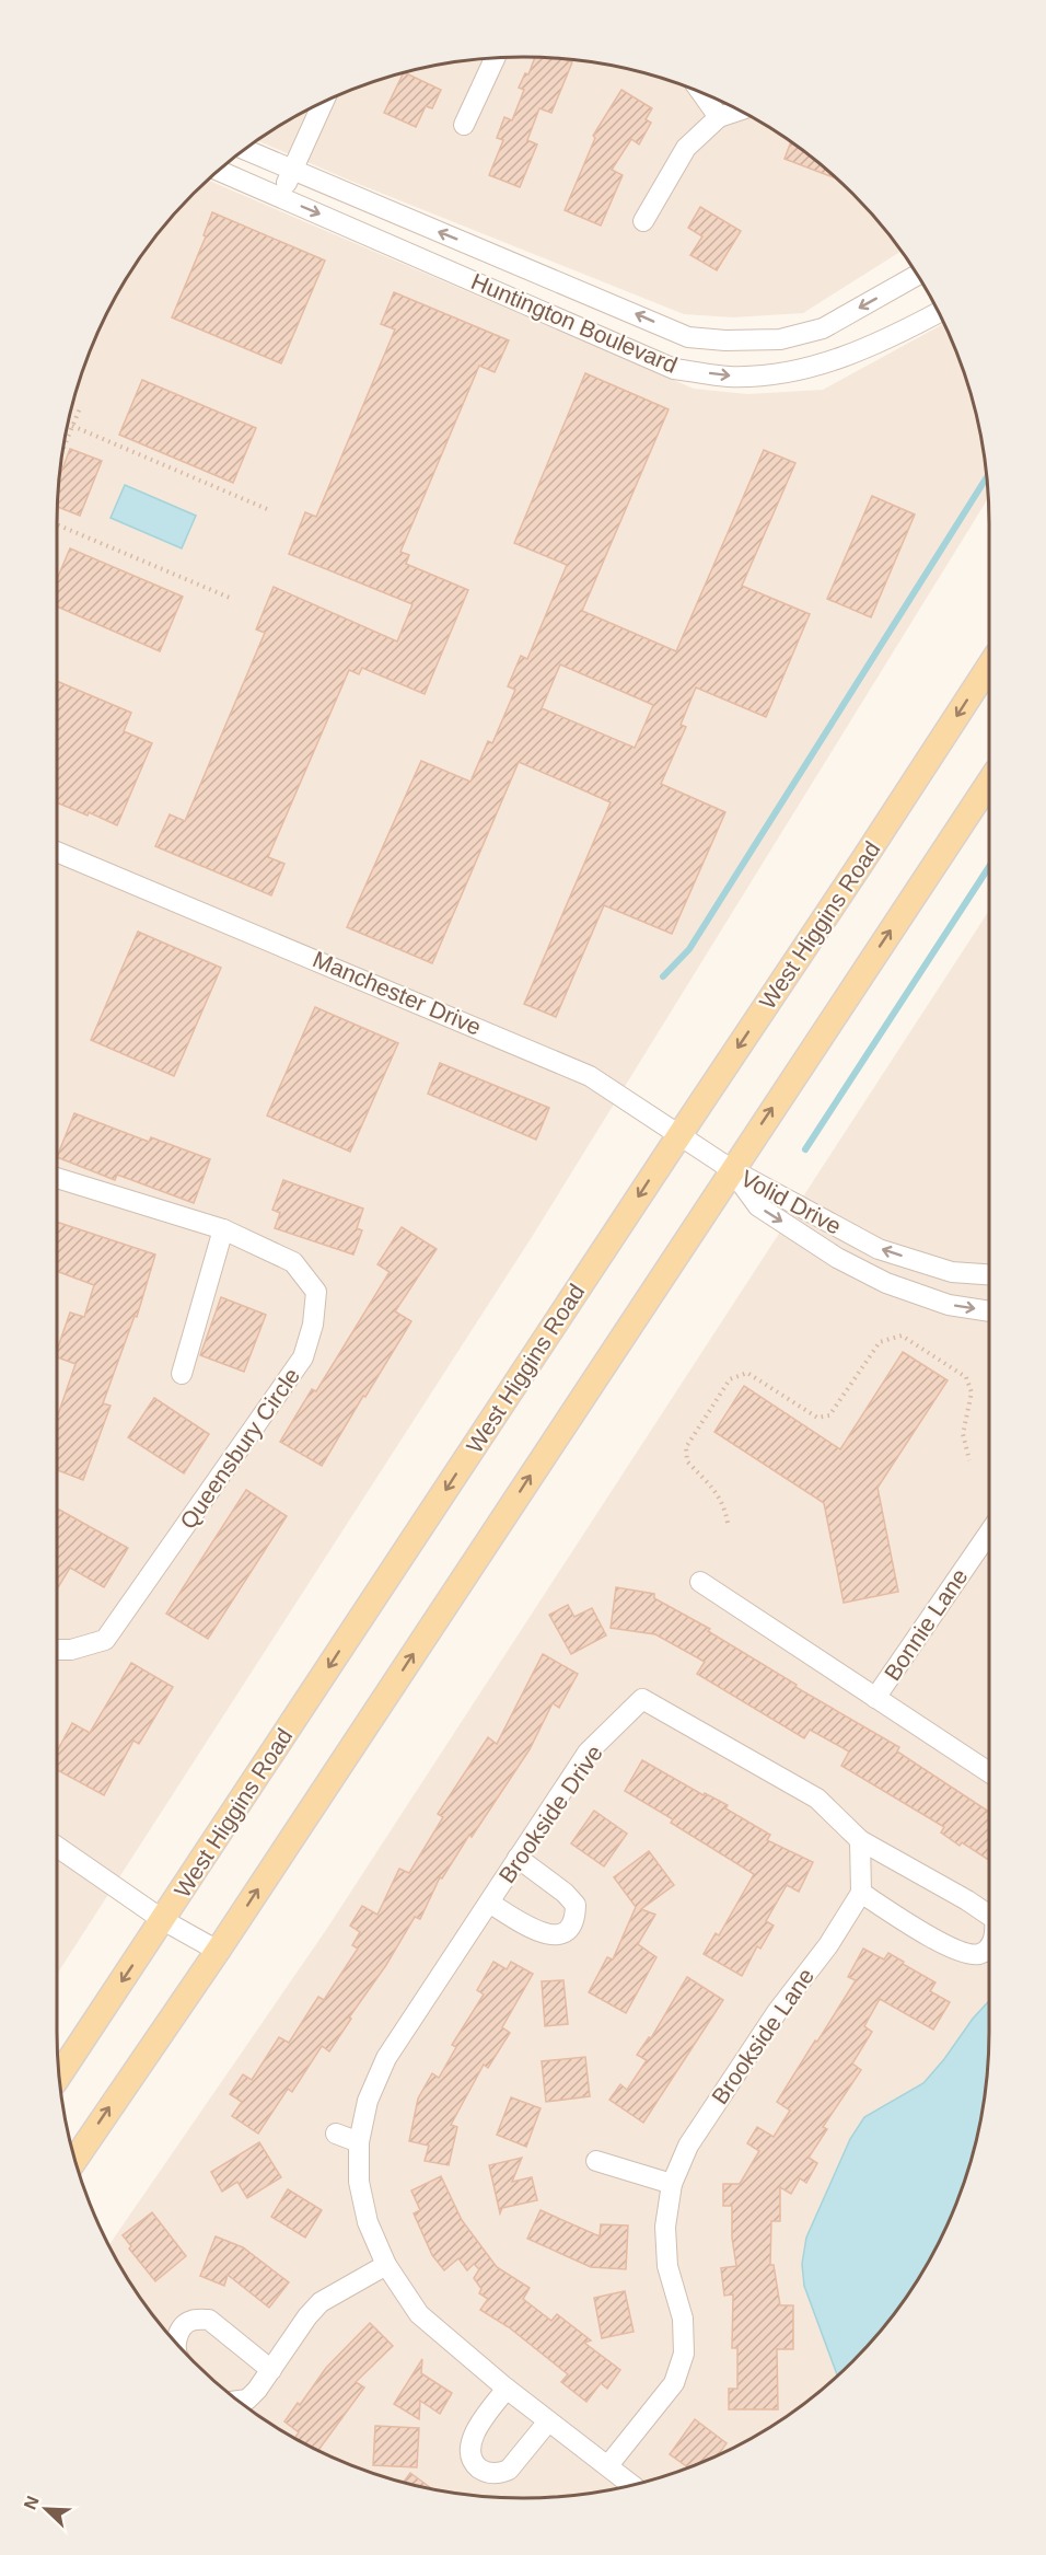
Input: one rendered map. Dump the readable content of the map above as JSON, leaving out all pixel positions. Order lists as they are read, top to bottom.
{
  "streets": {
    "main road": ["West Higgins Road"],
    "street": [
      "Huntington Boulevard",
      "Manchester Drive",
      "Volid Drive",
      "Queensbury Circle",
      "Bonnie Lane",
      "Brookside Drive",
      "Brookside Lane"
    ]
  },
  "crossings": [
    ["West Higgins Road", "Manchester Drive"],
    ["Manchester Drive", "Volid Drive"],
    ["Brookside Drive", "Brookside Lane"]
  ],
  "north": "top left"
}
